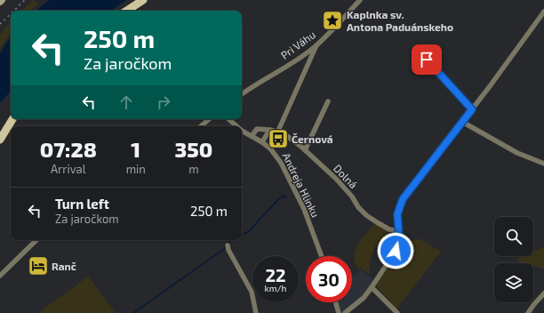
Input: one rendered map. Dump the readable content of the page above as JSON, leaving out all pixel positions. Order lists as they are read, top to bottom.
{
  "streets": {
    "street": ["Pri Váhu", "Dolná", "Andreja Hlinku"]
  },
  "places": {
    "place": ["Kaplnka sv. Antona Paduánskeho"],
    "bus stop": ["Černová"],
    "hotel": ["Ranč"]
  },
  "page": {
    "turn": ["250 m", "Za jaročkom"],
    "eta": [
      "07:28",
      "Arrival",
      "1",
      "min",
      "350",
      "m"
    ],
    "list": [
      {
        "name": "Turn left",
        "note": "Za jaročkom",
        "value": "250 m"
      }
    ],
    "speed": "22 km/h",
    "limit": "30"
  }
}
